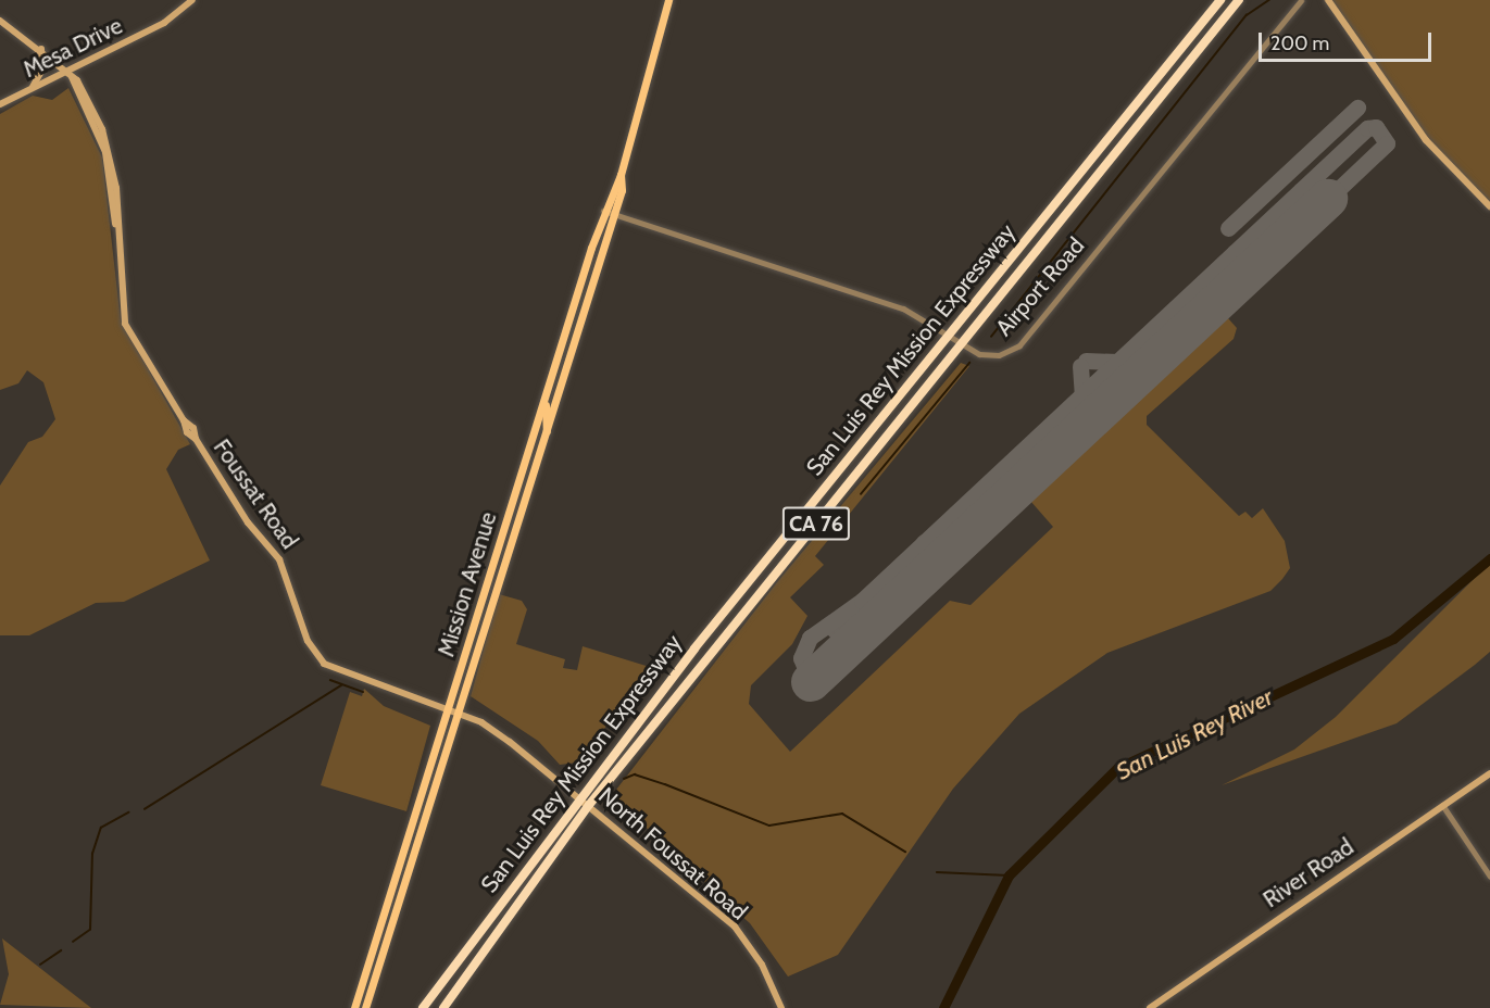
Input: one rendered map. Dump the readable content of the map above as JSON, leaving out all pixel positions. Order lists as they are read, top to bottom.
{
  "streets": {
    "highway": ["San Luis Rey Mission Expressway", "CA 76"],
    "main road": [
      "Mesa Drive",
      "Foussat Road",
      "Mission Avenue",
      "North Foussat Road",
      "River Road"
    ],
    "street": ["Airport Road"]
  },
  "crossings": [
    ["Mesa Drive", "Foussat Road"],
    ["Airport Road", "San Luis Rey Mission Expressway"],
    ["Airport Road", "Mission Avenue"],
    ["San Luis Rey Mission Expressway", "North Foussat Road"],
    ["Foussat Road", "Mission Avenue"],
    ["Foussat Road", "North Foussat Road"],
    ["Mission Avenue", "North Foussat Road"]
  ],
  "water": ["San Luis Rey River"],
  "scale_bar": "200 m"
}
